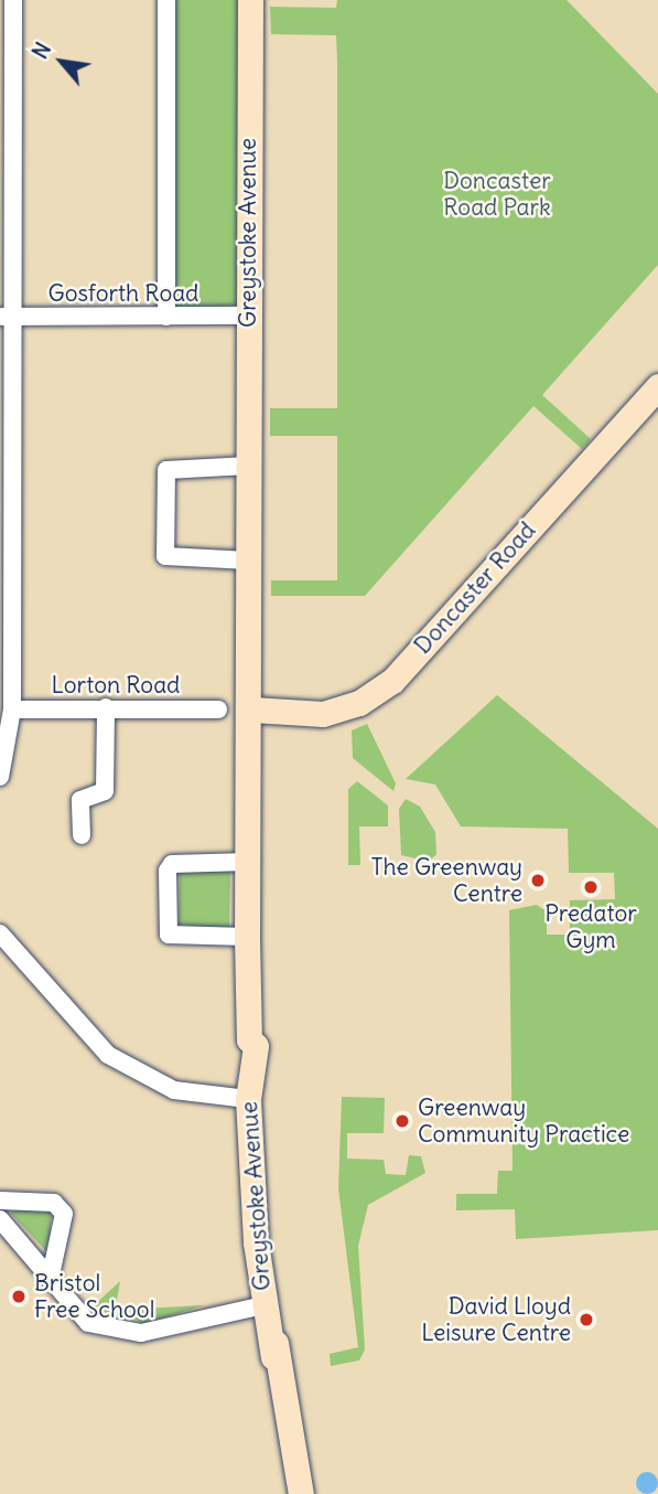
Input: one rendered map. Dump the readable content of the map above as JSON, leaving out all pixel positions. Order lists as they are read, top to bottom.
{
  "streets": {
    "street": [
      "Greystoke Avenue",
      "Gosforth Road",
      "Doncaster Road",
      "Lorton Road"
    ]
  },
  "crossings": [
    ["Greystoke Avenue", "Gosforth Road"],
    ["Greystoke Avenue", "Doncaster Road"]
  ],
  "parks": ["Doncaster Road Park"],
  "places": [
    "The Greenway Centre",
    "Predator Gym",
    "Greenway Community Practice",
    "Bristol Free School",
    "David Lloyd Leisure Centre"
  ],
  "north": "top left"
}
